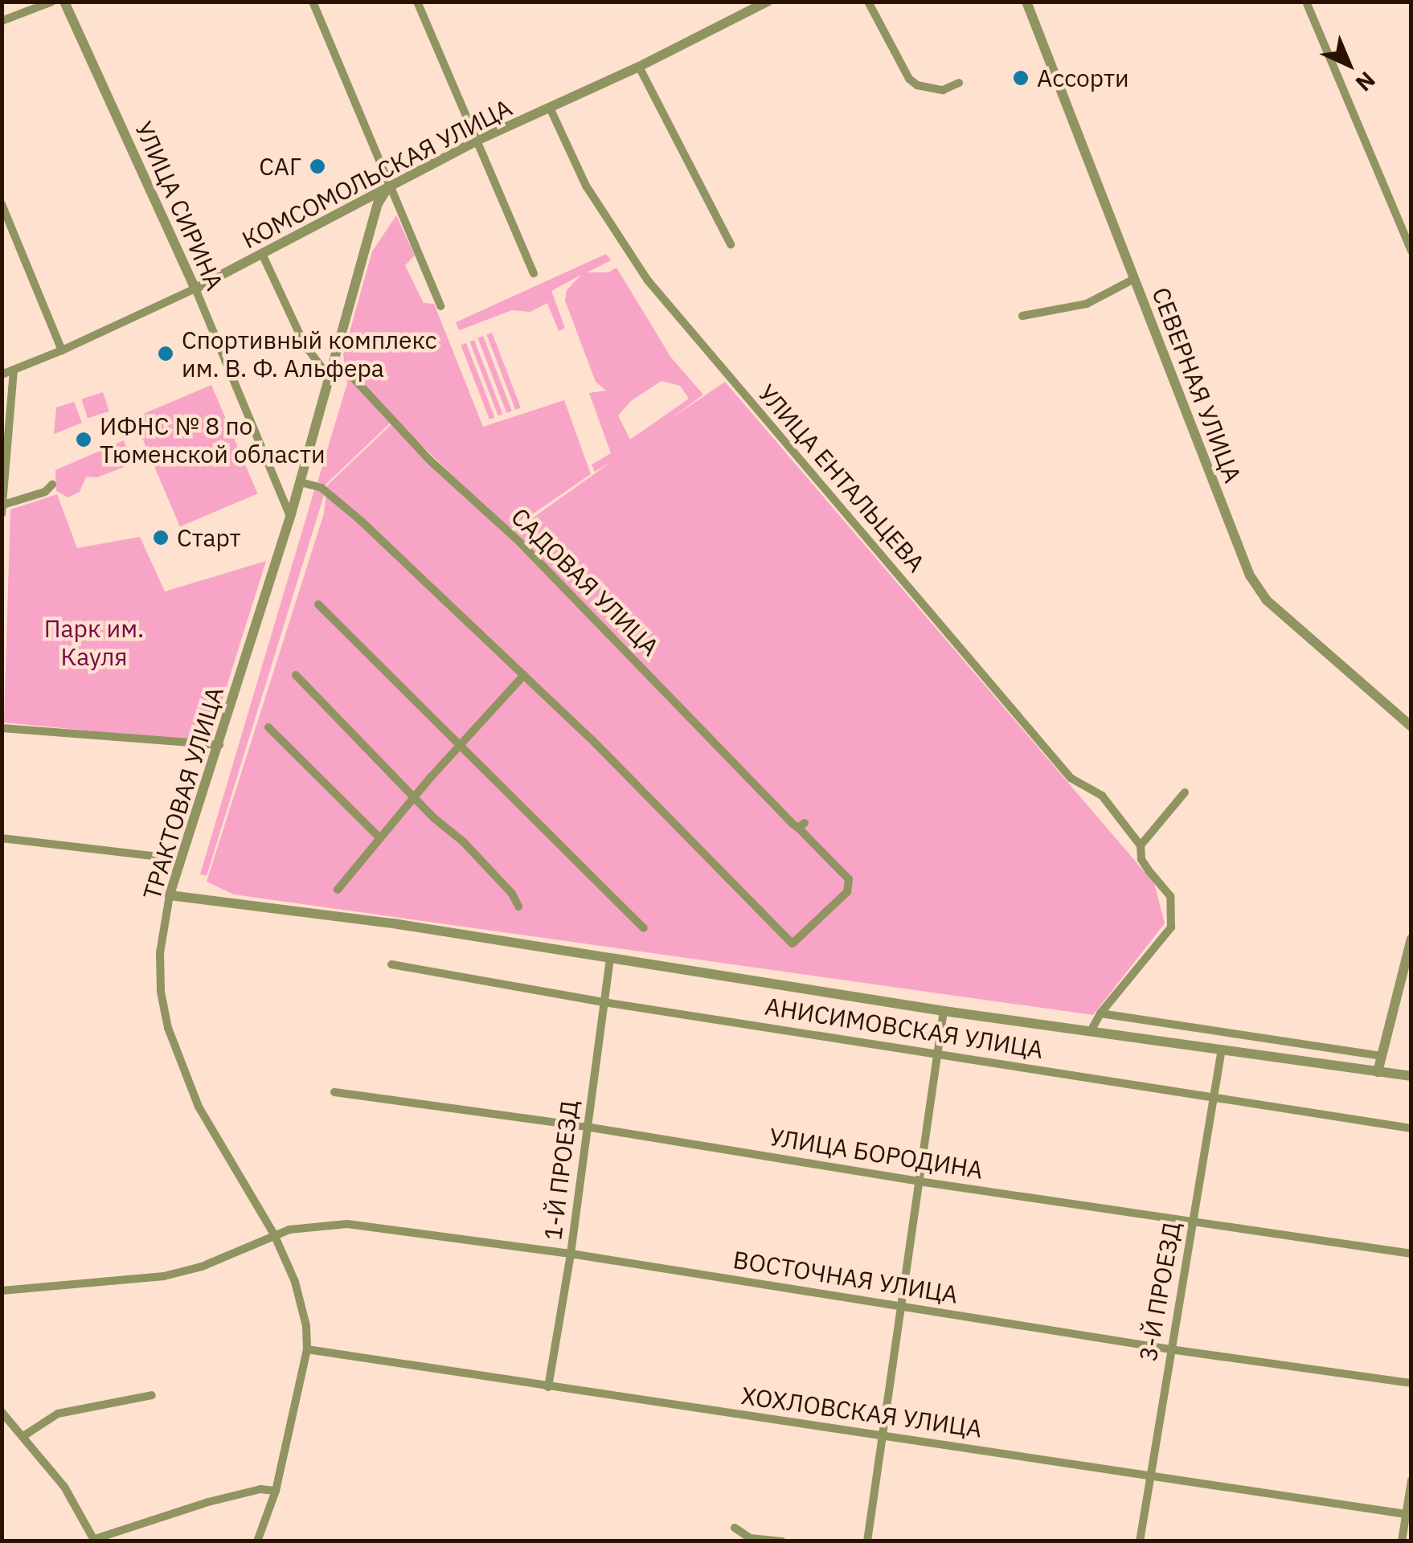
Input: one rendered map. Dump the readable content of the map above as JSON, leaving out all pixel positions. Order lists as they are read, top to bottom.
{
  "streets": {
    "street": [
      "КОМСОМОЛЬСКАЯ УЛИЦА",
      "УЛИЦА СИРИНА",
      "СЕВЕРНАЯ УЛИЦА",
      "УЛИЦА ЕНТАЛЬЦЕВА",
      "САДОВАЯ УЛИЦА",
      "ТРАКТОВАЯ УЛИЦА",
      "АНИСИМОВСКАЯ УЛИЦА",
      "УЛИЦА БОРОДИНА",
      "1-Й ПРОЕЗД",
      "ВОСТОЧНАЯ УЛИЦА",
      "3-Й ПРОЕЗД",
      "ХОХЛОВСКАЯ УЛИЦА"
    ]
  },
  "crossings": [
    ["КОМСОМОЛЬСКАЯ УЛИЦА", "УЛИЦА СИРИНА"],
    ["КОМСОМОЛЬСКАЯ УЛИЦА", "УЛИЦА ЕНТАЛЬЦЕВА"],
    ["КОМСОМОЛЬСКАЯ УЛИЦА", "ТРАКТОВАЯ УЛИЦА"],
    ["УЛИЦА СИРИНА", "ТРАКТОВАЯ УЛИЦА"],
    ["САДОВАЯ УЛИЦА", "ТРАКТОВАЯ УЛИЦА"],
    ["ТРАКТОВАЯ УЛИЦА", "ВОСТОЧНАЯ УЛИЦА"],
    ["ТРАКТОВАЯ УЛИЦА", "ХОХЛОВСКАЯ УЛИЦА"],
    ["АНИСИМОВСКАЯ УЛИЦА", "1-Й ПРОЕЗД"],
    ["АНИСИМОВСКАЯ УЛИЦА", "3-Й ПРОЕЗД"],
    ["УЛИЦА БОРОДИНА", "1-Й ПРОЕЗД"],
    ["УЛИЦА БОРОДИНА", "3-Й ПРОЕЗД"],
    ["1-Й ПРОЕЗД", "ВОСТОЧНАЯ УЛИЦА"],
    ["1-Й ПРОЕЗД", "ХОХЛОВСКАЯ УЛИЦА"],
    ["ВОСТОЧНАЯ УЛИЦА", "3-Й ПРОЕЗД"],
    ["3-Й ПРОЕЗД", "ХОХЛОВСКАЯ УЛИЦА"]
  ],
  "parks": ["Парк им. Кауля"],
  "places": [
    "Ассорти",
    "САГ",
    "Спортивный комплекс им. В. Ф. Альфера",
    "ИФНС № 8 по Тюменской области",
    "Старт"
  ],
  "north": "bottom right"
}
